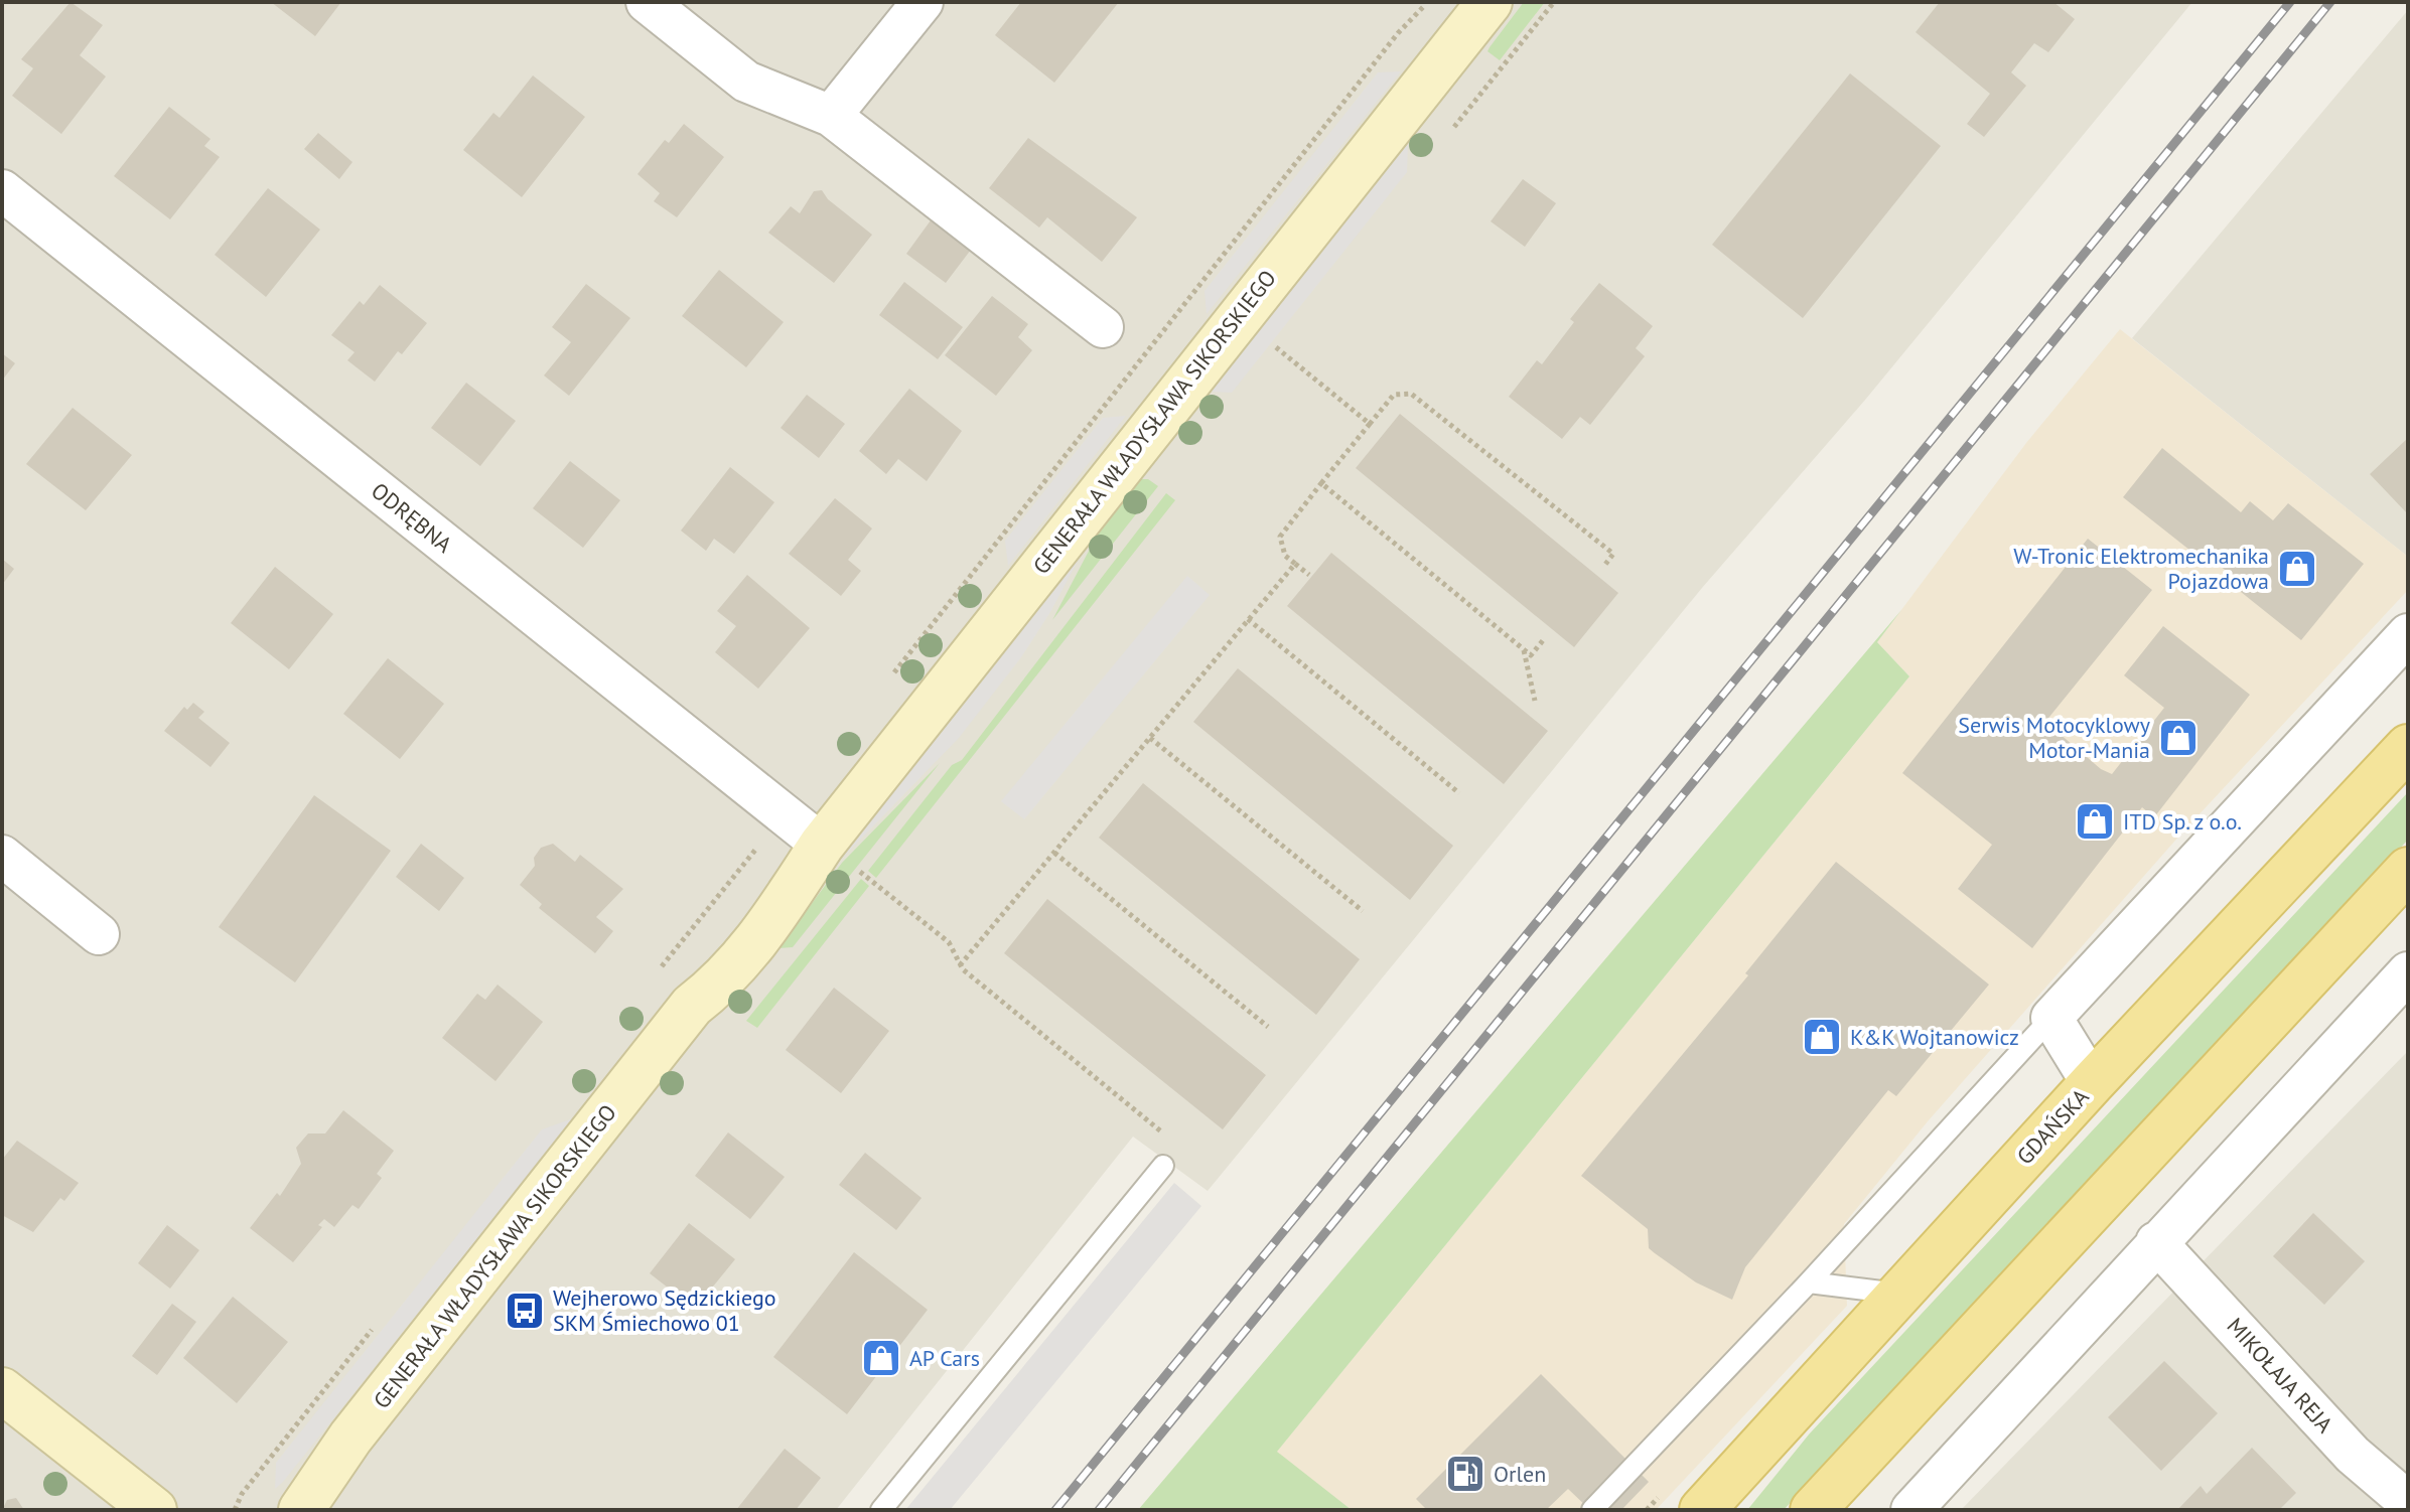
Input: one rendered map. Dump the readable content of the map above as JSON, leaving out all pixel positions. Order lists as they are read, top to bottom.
{
  "streets": {
    "main road": ["GDAŃSKA"],
    "street": ["GENERAŁA WŁADYSŁAWA SIKORSKIEGO", "ODRĘBNA", "MIKOŁAJA REJA"]
  },
  "crossings": [
    ["GENERAŁA WŁADYSŁAWA SIKORSKIEGO", "ODRĘBNA"]
  ],
  "places": {
    "shop": [
      "W-Tronic Elektromechanika Pojazdowa",
      "Serwis Motocyklowy Motor-Mania",
      "ITD Sp. z o.o.",
      "K&K Wojtanowicz",
      "AP Cars"
    ],
    "bus stop": ["Wejherowo Sędzickiego SKM Śmiechowo 01"],
    "fuel station": ["Orlen"]
  }
}
